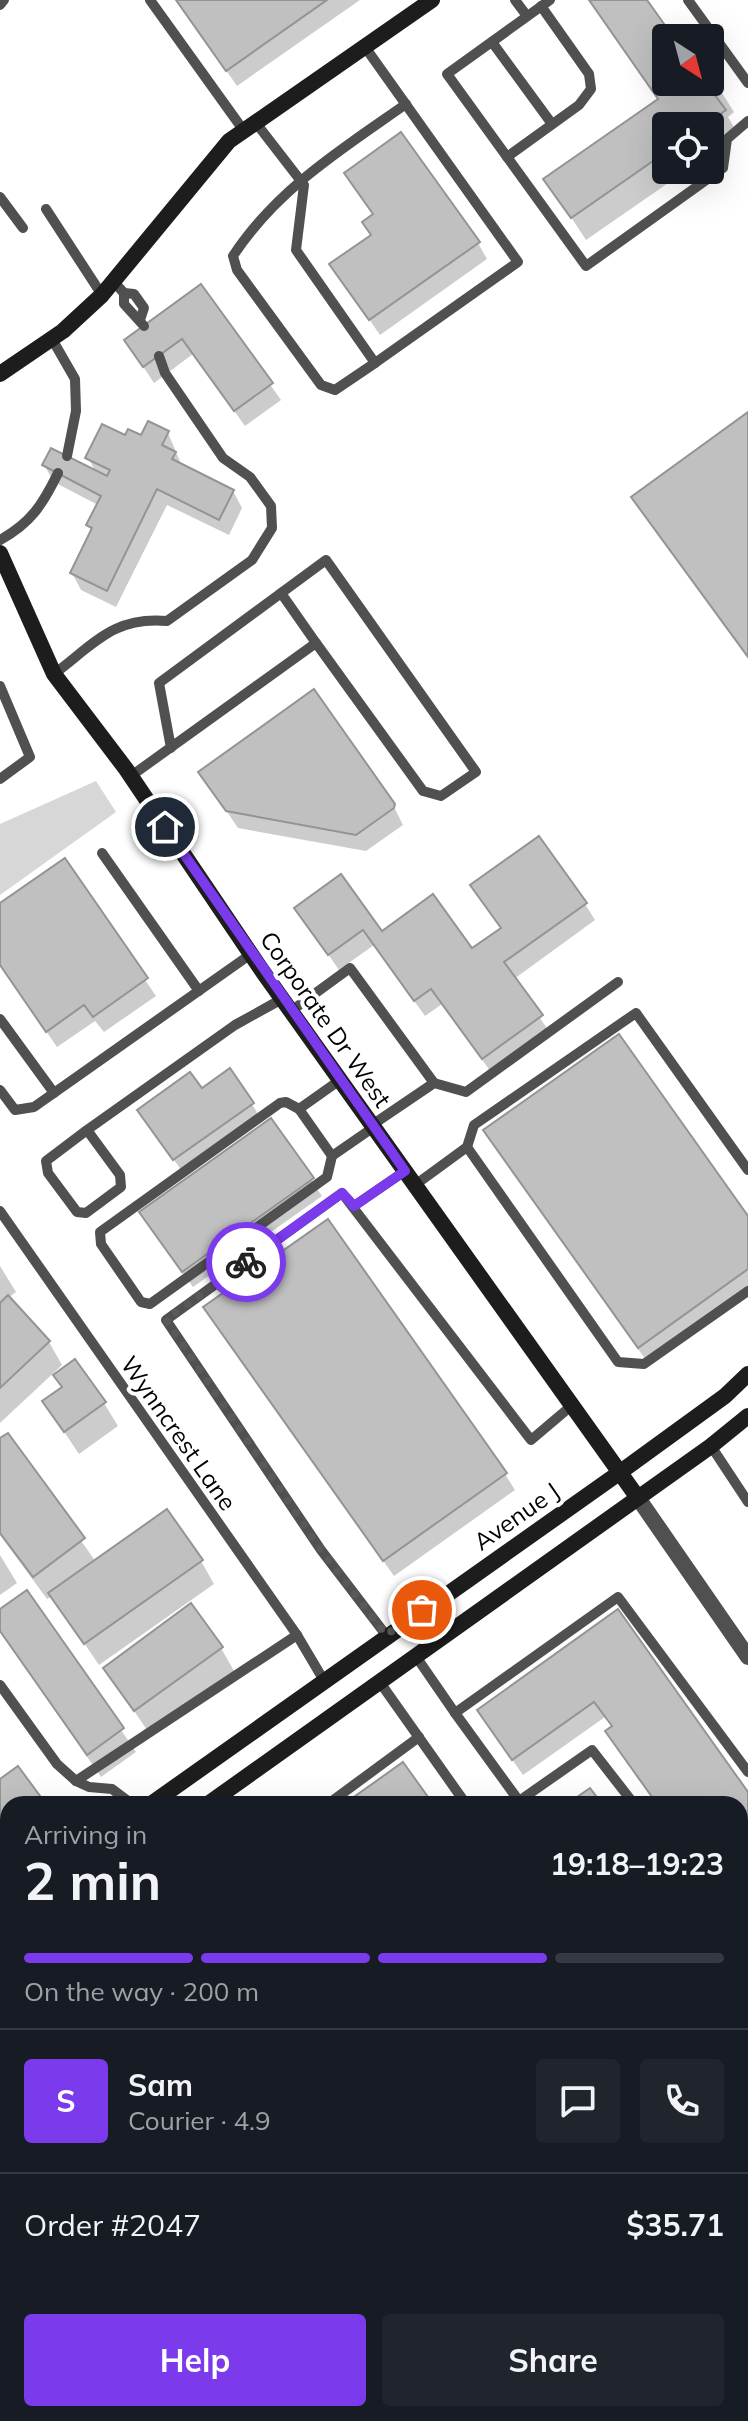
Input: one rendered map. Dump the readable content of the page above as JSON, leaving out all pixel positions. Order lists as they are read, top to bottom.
{
  "streets": {
    "street": ["Corporate Dr West", "Avenue J"],
    "lane": ["Wynncrest Lane"]
  },
  "crossings": [
    ["Corporate Dr West", "Avenue J"],
    ["Wynncrest Lane", "Avenue J"]
  ],
  "north": "bottom right",
  "page": {
    "heading": ["2 min", "Arriving in", "19:18–19:23"],
    "panel": [
      "Sam",
      "Courier · 4.9",
      "Order #2047",
      "$35.71"
    ],
    "bar": "On the way · 200 m",
    "round": "S",
    "buttons": ["Help", "Share"]
  }
}
